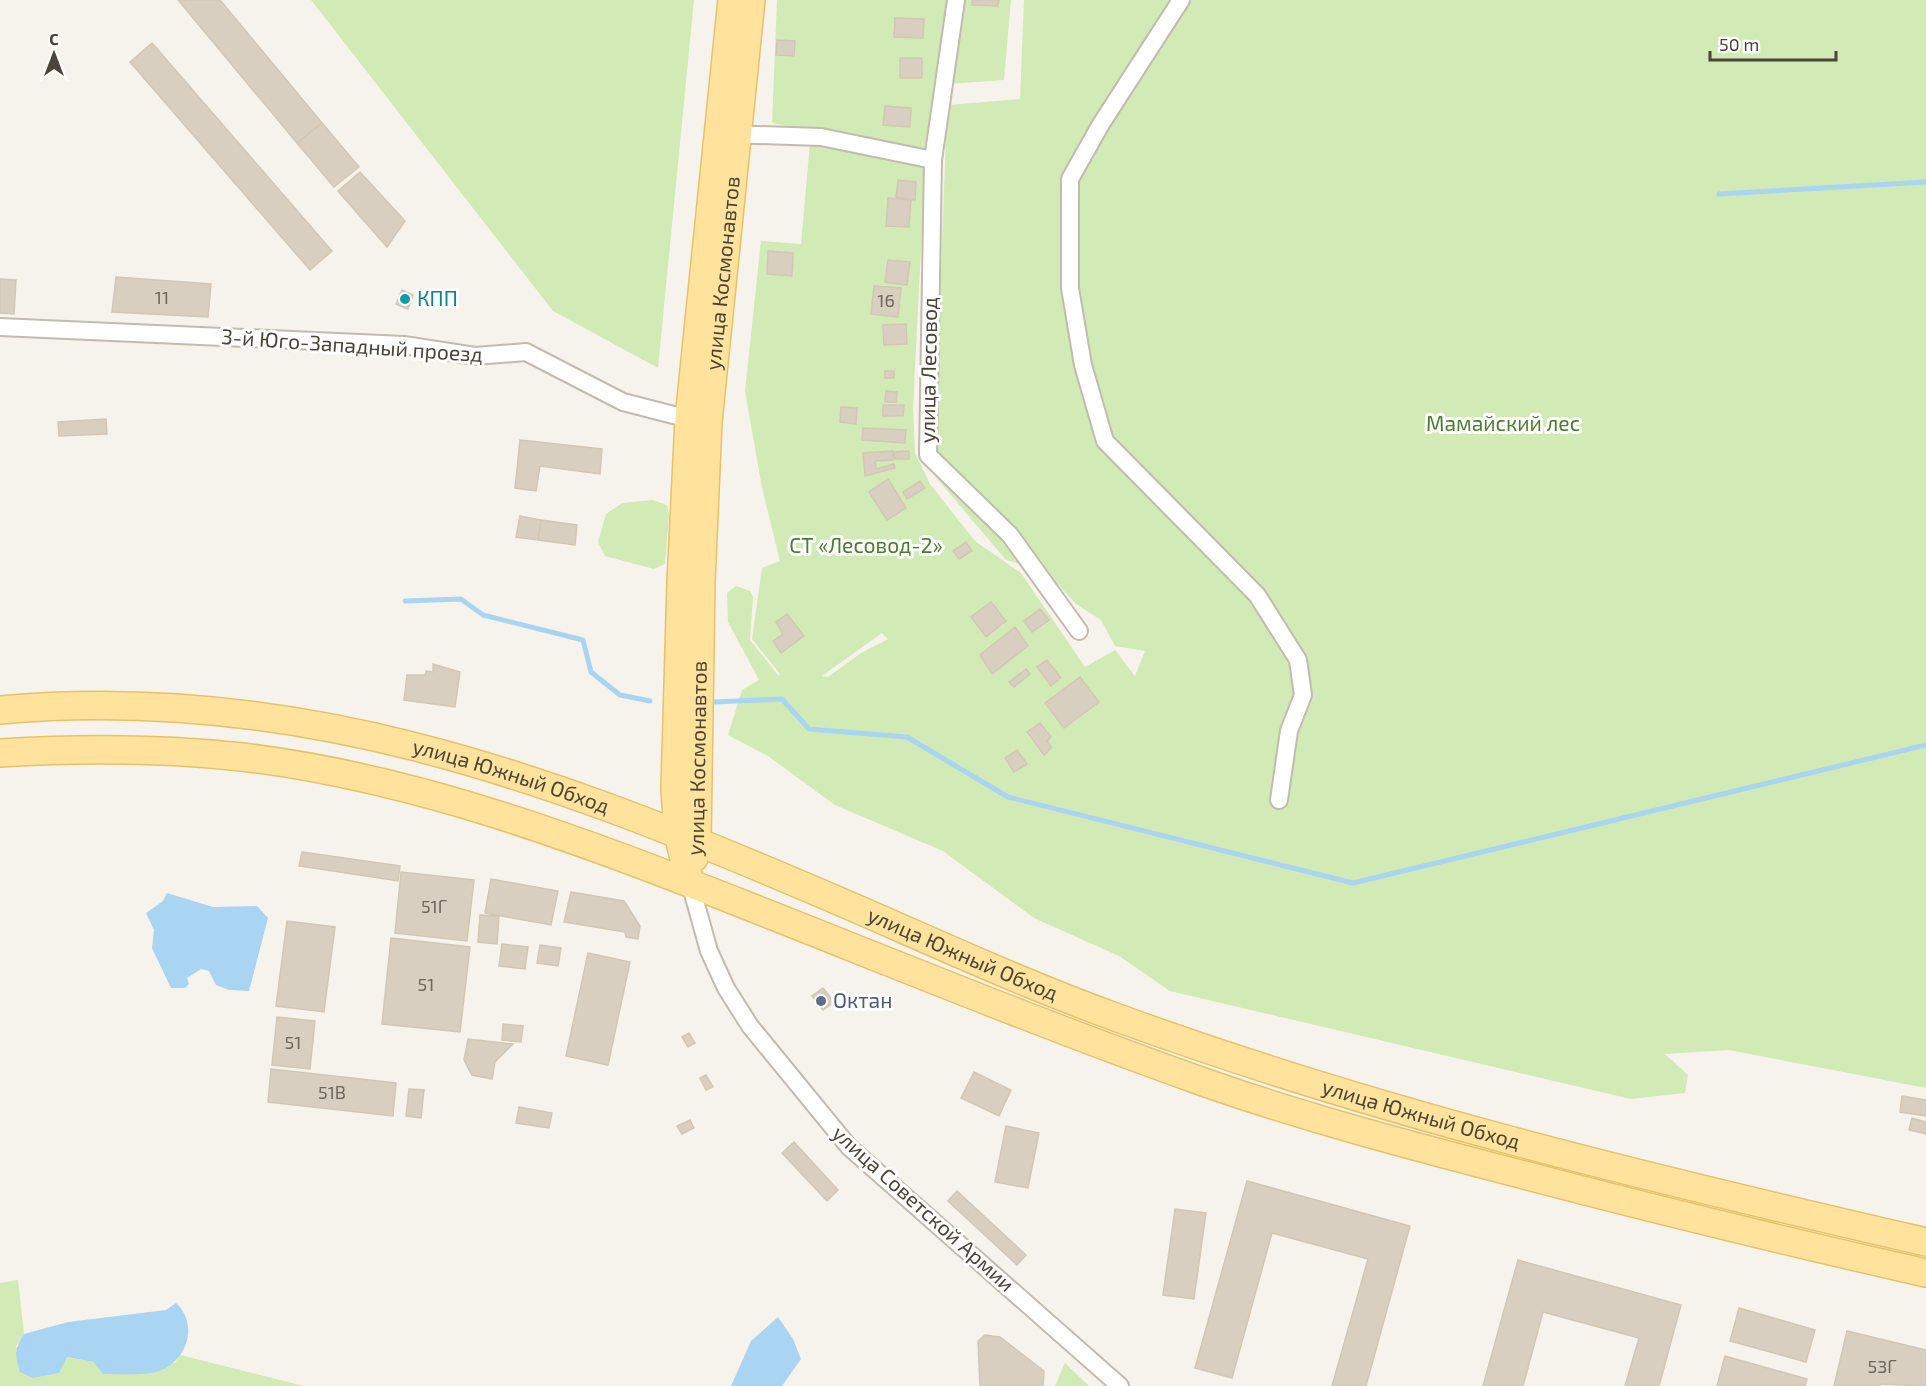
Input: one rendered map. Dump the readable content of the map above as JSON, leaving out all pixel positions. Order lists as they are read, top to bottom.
{
  "streets": {
    "main road": ["улица Космонавтов", "улица Южный Обход"],
    "street": ["3-й Юго-Западный проезд", "улица Лесовод", "улица Советской Армии"]
  },
  "crossings": [
    ["улица Космонавтов", "3-й Юго-Западный проезд"],
    ["улица Космонавтов", "улица Южный Обход"],
    ["улица Космонавтов", "улица Советской Армии"],
    ["улица Южный Обход", "улица Советской Армии"]
  ],
  "parks": ["Мамайский лес", "СТ «Лесовод-2»"],
  "places": ["КПП", "Октан"],
  "house_numbers": [
    "11",
    "16",
    "51Г",
    "51",
    "51",
    "51В",
    "53Г"
  ],
  "scale_bar": "50 m",
  "north": "top"
}
